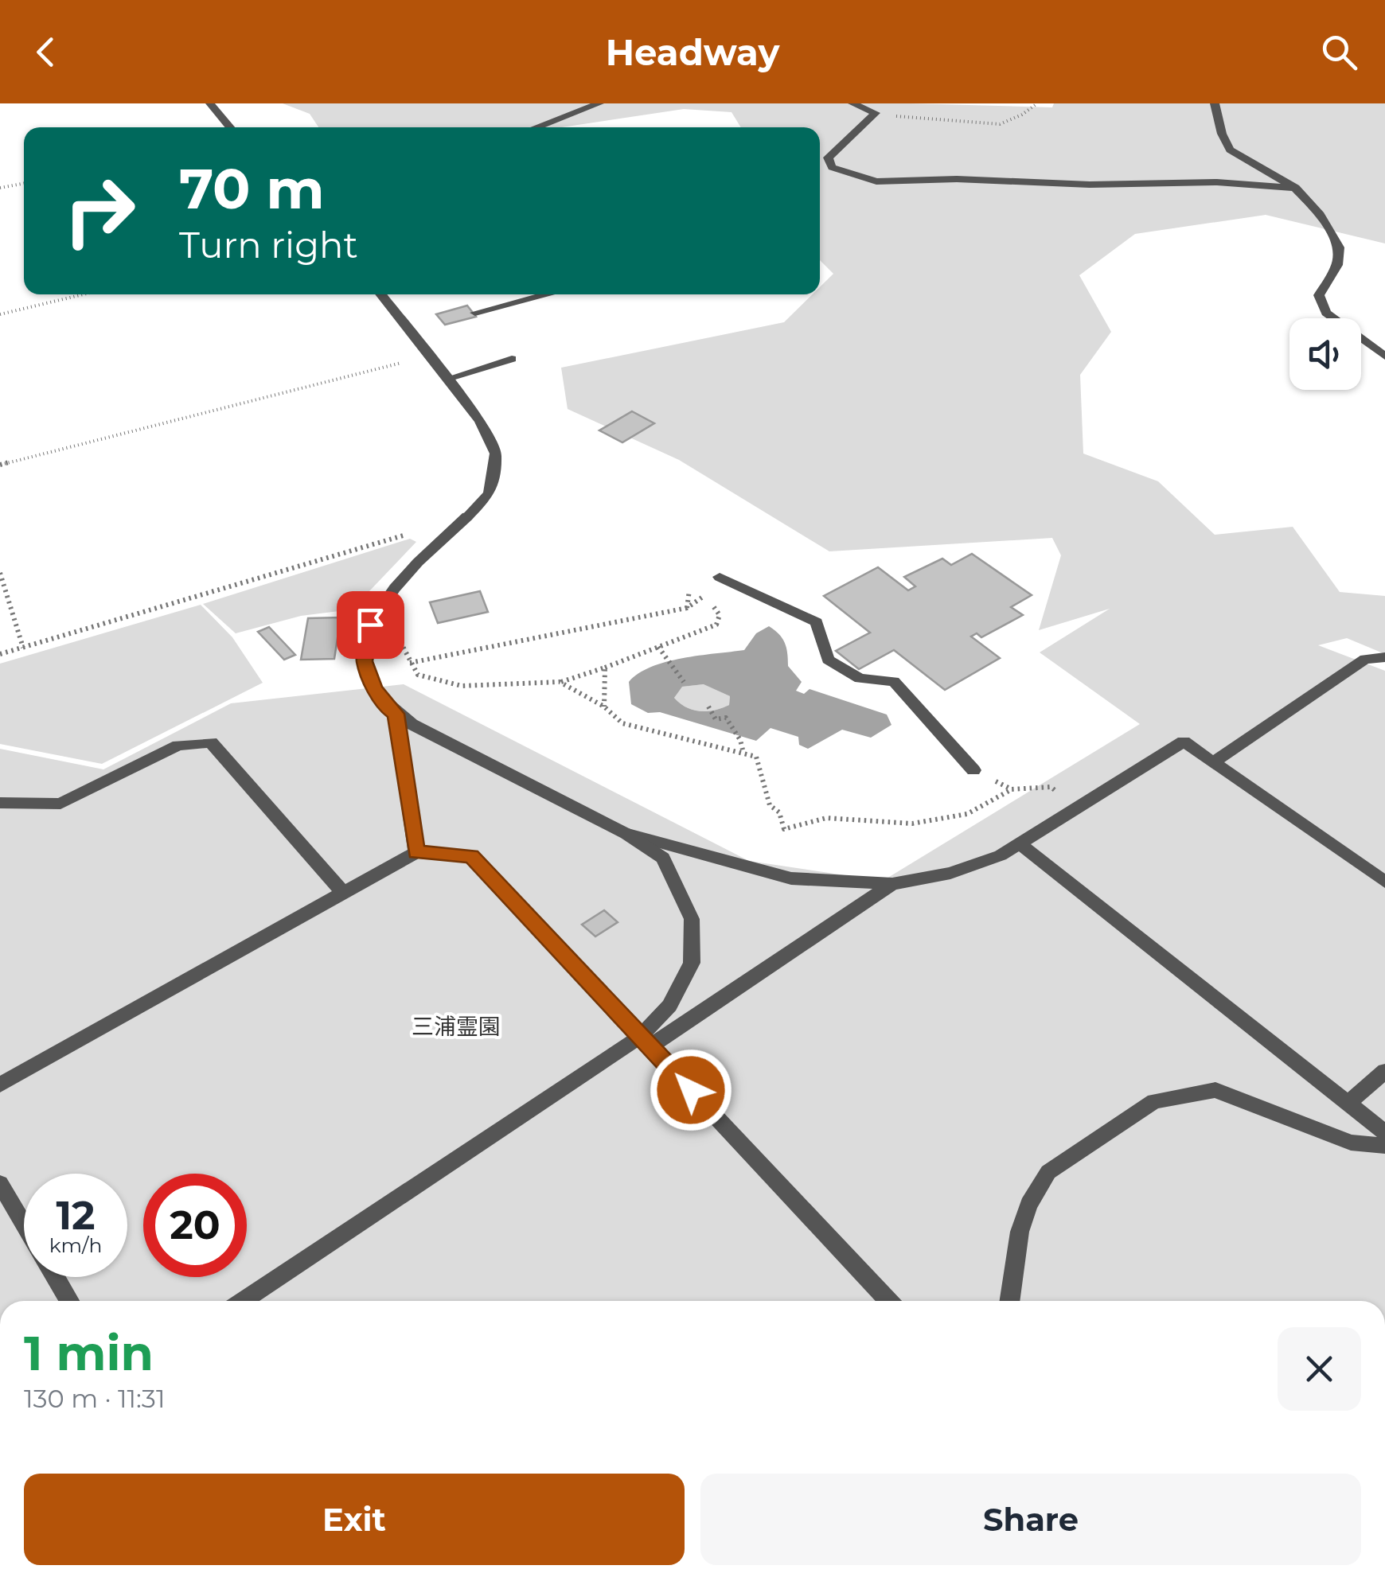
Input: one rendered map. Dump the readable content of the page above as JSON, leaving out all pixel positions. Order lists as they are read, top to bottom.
{
  "parks": ["三浦霊園"],
  "page": {
    "header": "Headway",
    "turn": ["70 m", "Turn right"],
    "speed": "12 km/h",
    "limit": "20",
    "heading": ["1 min", "130 m · 11:31"],
    "buttons": ["Exit", "Share"]
  }
}
